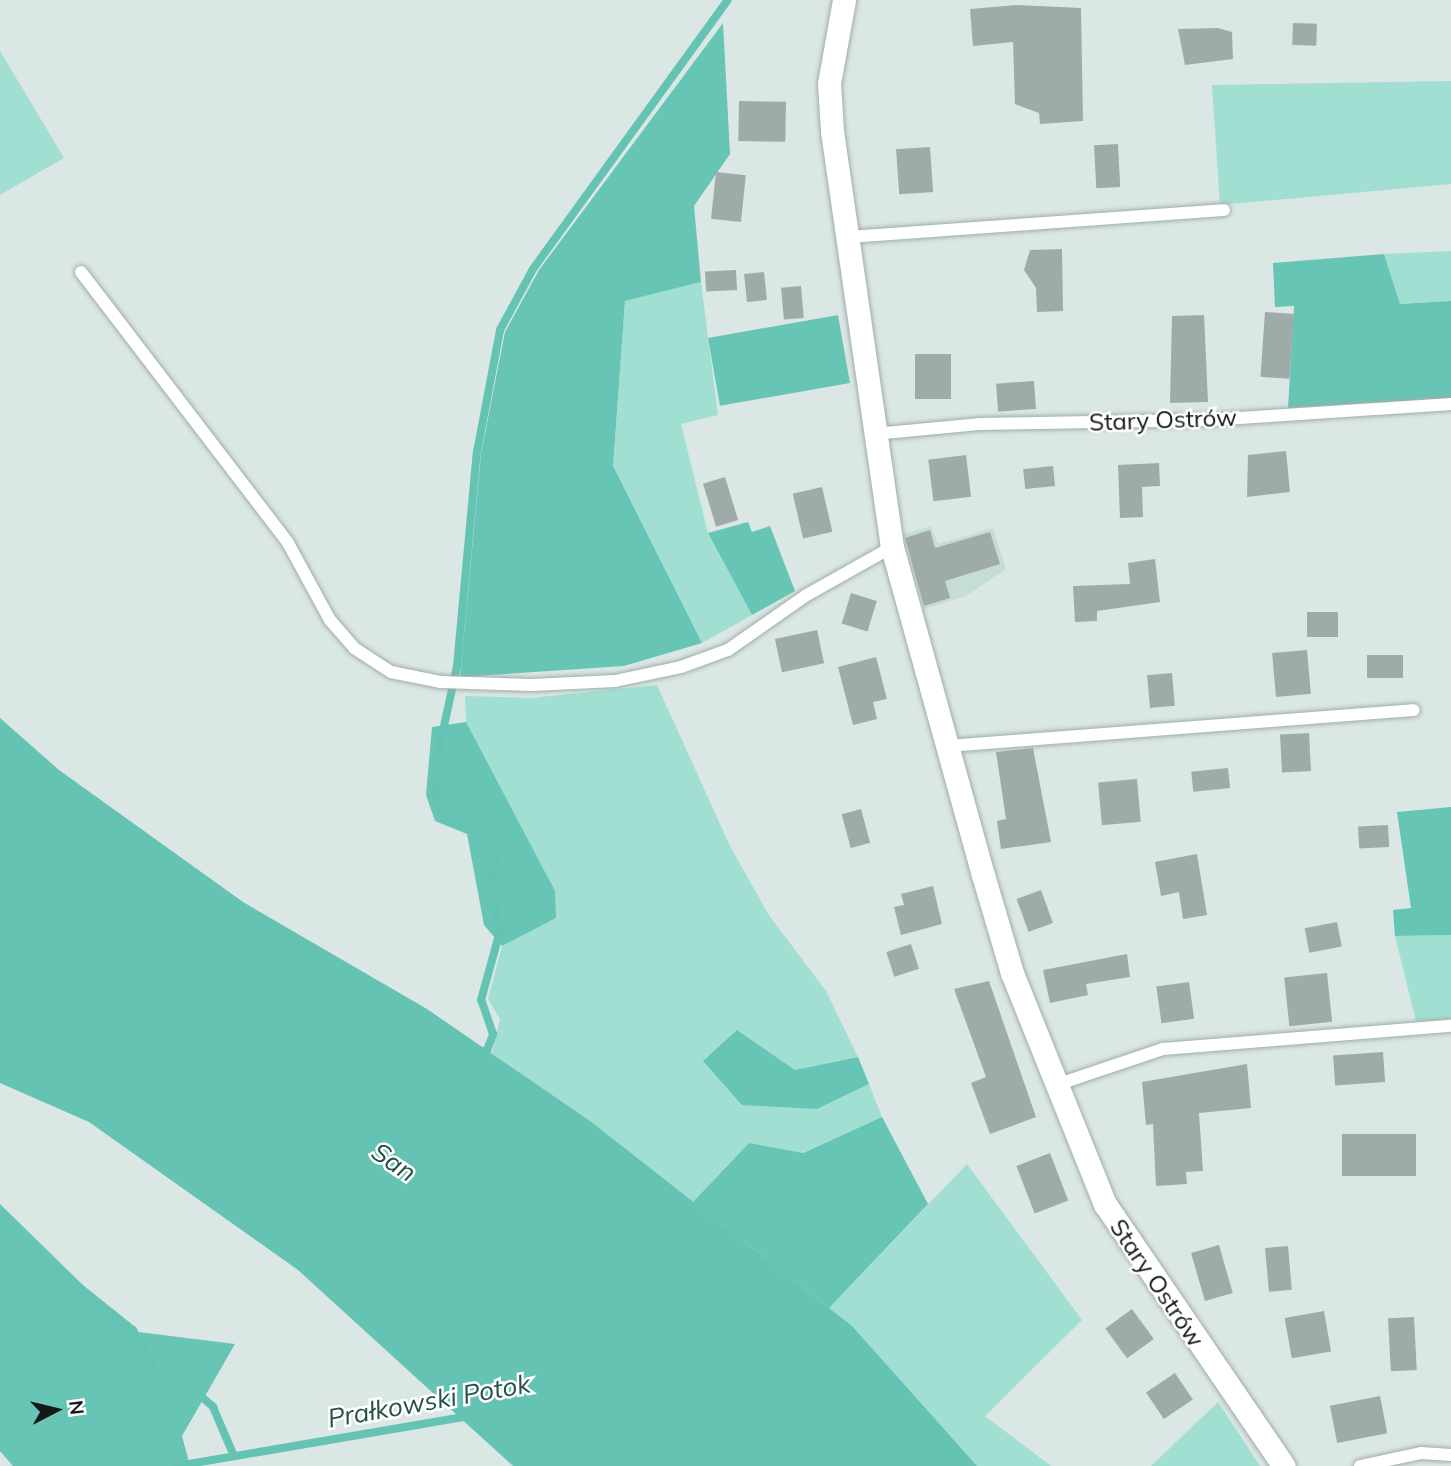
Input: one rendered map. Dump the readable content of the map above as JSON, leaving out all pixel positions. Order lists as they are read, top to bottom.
{
  "streets": {
    "street": ["Stary Ostrów"]
  },
  "water": ["San", "Prałkowski Potok"],
  "north": "right"
}
